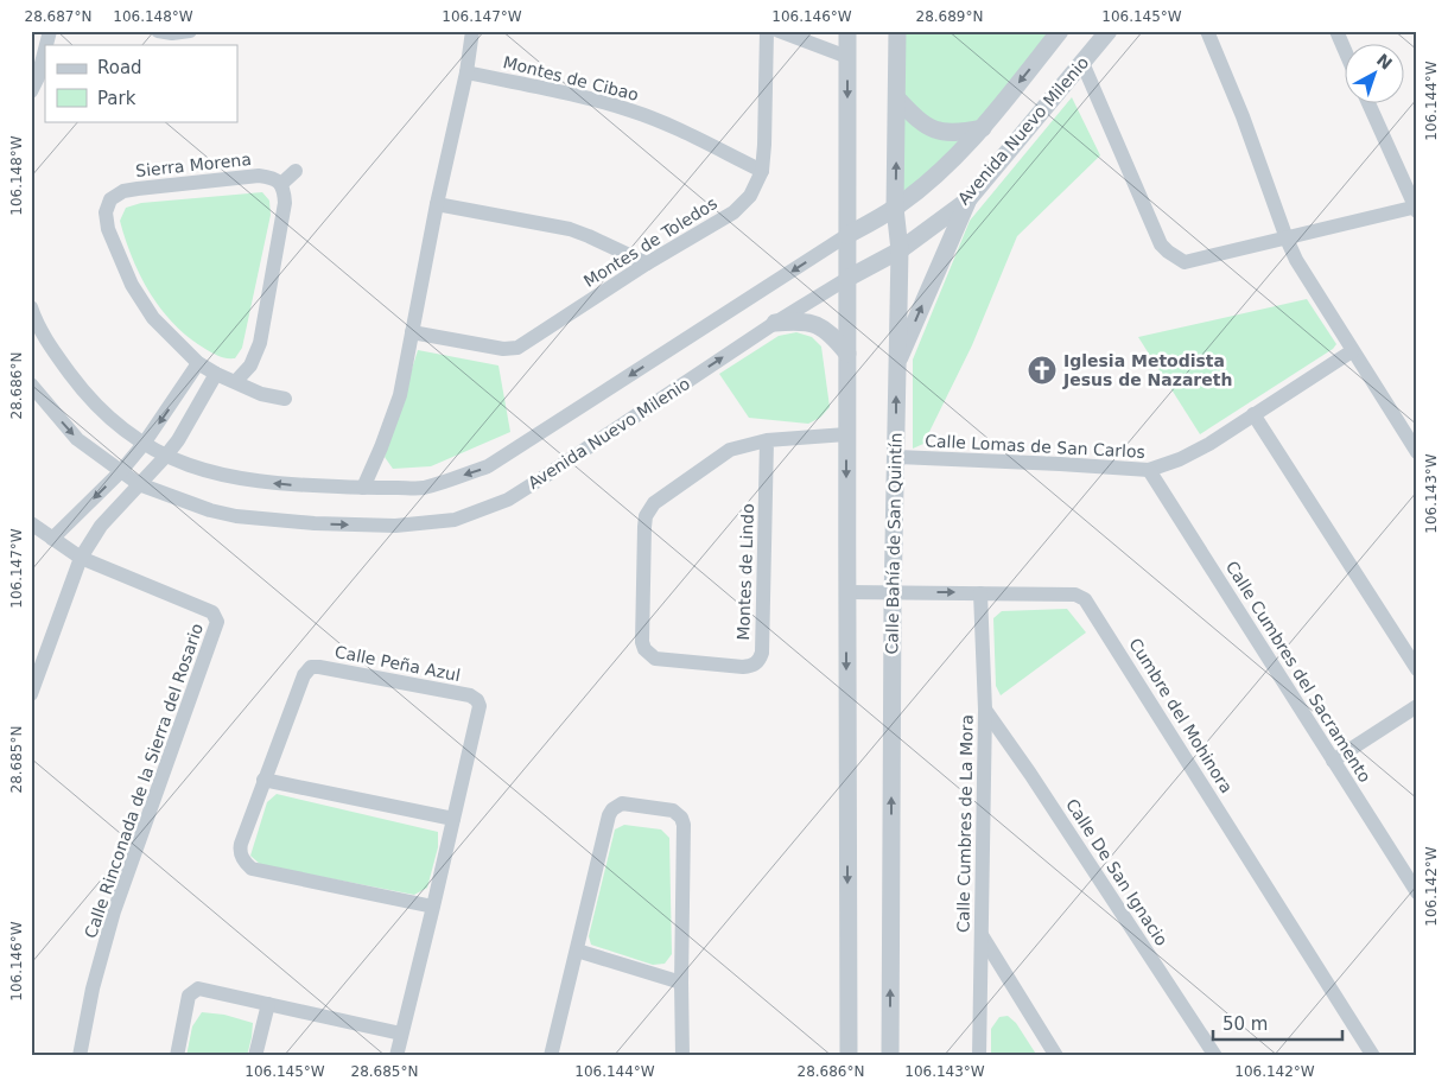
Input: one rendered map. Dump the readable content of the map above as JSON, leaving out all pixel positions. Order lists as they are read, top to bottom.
{
  "streets": {
    "street": [
      "Montes de Cibao",
      "Avenida Nuevo Milenio",
      "Sierra Morena",
      "Montes de Toledos",
      "Calle Lomas de San Carlos",
      "Calle Bahía de San Quintín",
      "Montes de Lindo",
      "Calle Peña Azul",
      "Calle Cumbres del Sacramento",
      "Cumbre del Mohinora",
      "Calle Rinconada de la Sierra del Rosario",
      "Calle Cumbres de La Mora",
      "Calle De San Ignacio"
    ]
  },
  "crossings": [
    ["Montes de Cibao", "Montes de Toledos"],
    ["Avenida Nuevo Milenio", "Calle Bahía de San Quintín"],
    ["Calle Lomas de San Carlos", "Calle Bahía de San Quintín"],
    ["Calle Lomas de San Carlos", "Calle Cumbres del Sacramento"],
    ["Calle Bahía de San Quintín", "Cumbre del Mohinora"],
    ["Cumbre del Mohinora", "Calle Cumbres de La Mora"],
    ["Calle Cumbres de La Mora", "Calle De San Ignacio"]
  ],
  "places": {
    "church": ["Iglesia Metodista Jesus de Nazareth"]
  },
  "legend": ["Road", "Park"],
  "scale_bar": "50 m",
  "north": "top right",
  "coordinates": [
    "28.687°N",
    "106.148°W",
    "106.147°W",
    "106.146°W",
    "28.689°N",
    "106.145°W",
    "106.144°W",
    "28.686°N",
    "106.143°W",
    "28.685°N",
    "106.142°W"
  ]
}
